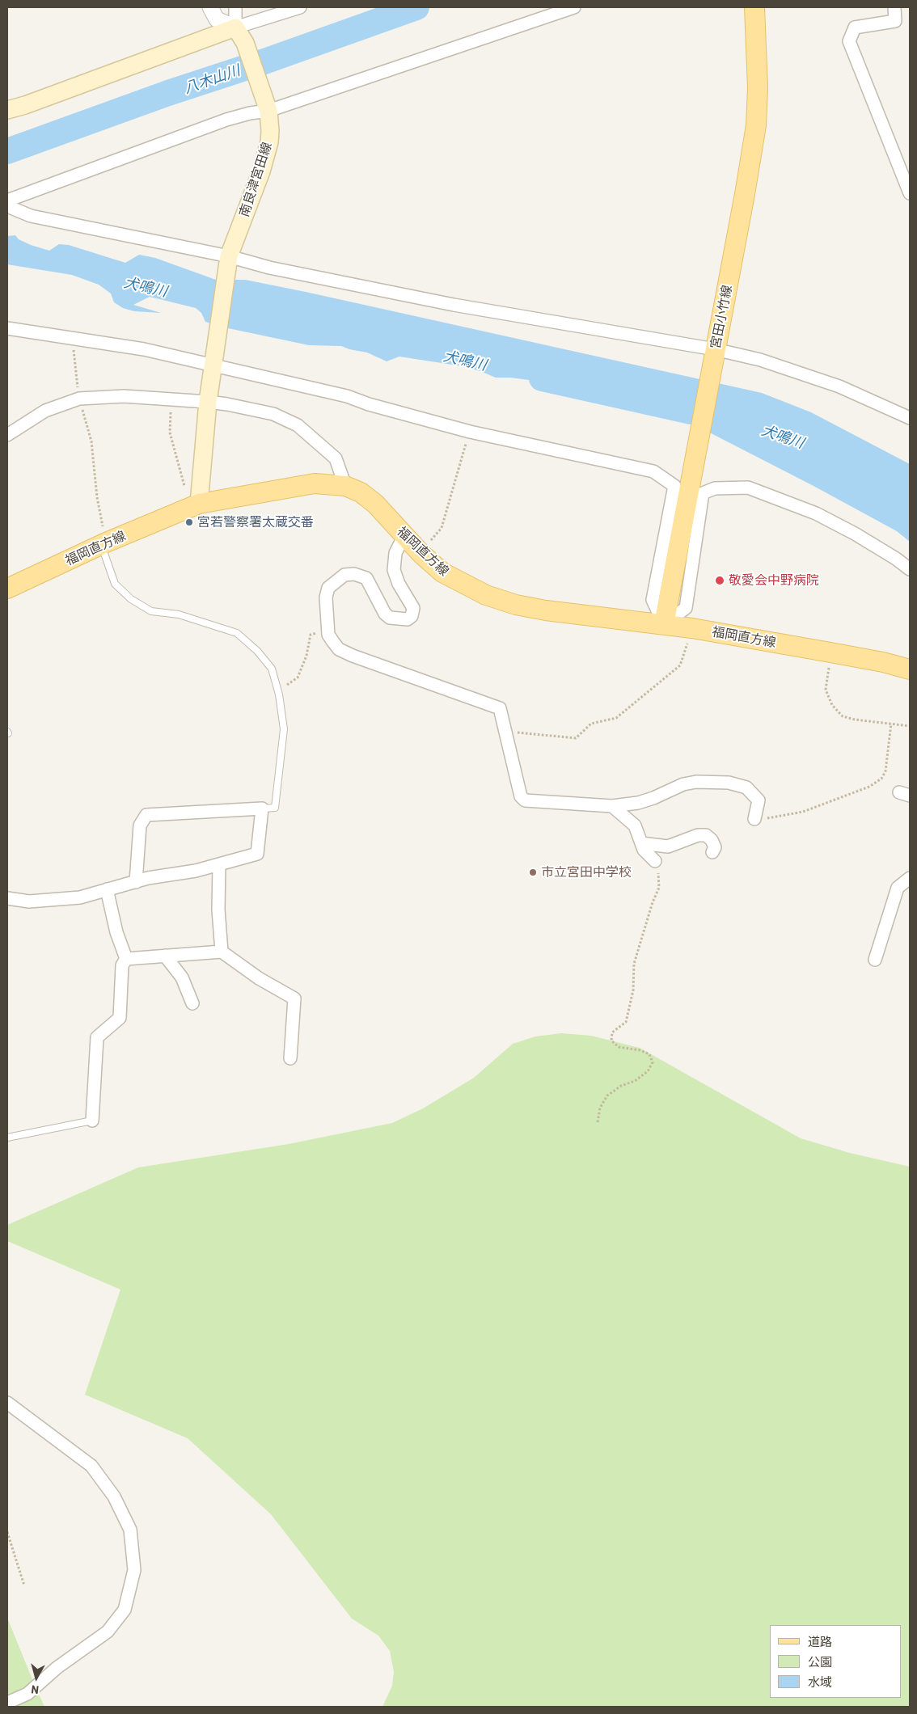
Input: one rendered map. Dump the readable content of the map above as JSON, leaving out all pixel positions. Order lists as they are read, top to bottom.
{
  "streets": {
    "main road": ["南良津宮田線", "宮田小竹線", "福岡直方線"]
  },
  "crossings": [
    ["南良津宮田線", "福岡直方線"],
    ["宮田小竹線", "福岡直方線"]
  ],
  "water": ["八木山川", "犬鳴川"],
  "places": ["宮若警察署太蔵交番", "敬愛会中野病院", "市立宮田中学校"],
  "legend": ["道路", "公園", "水域"],
  "north": "bottom"
}
